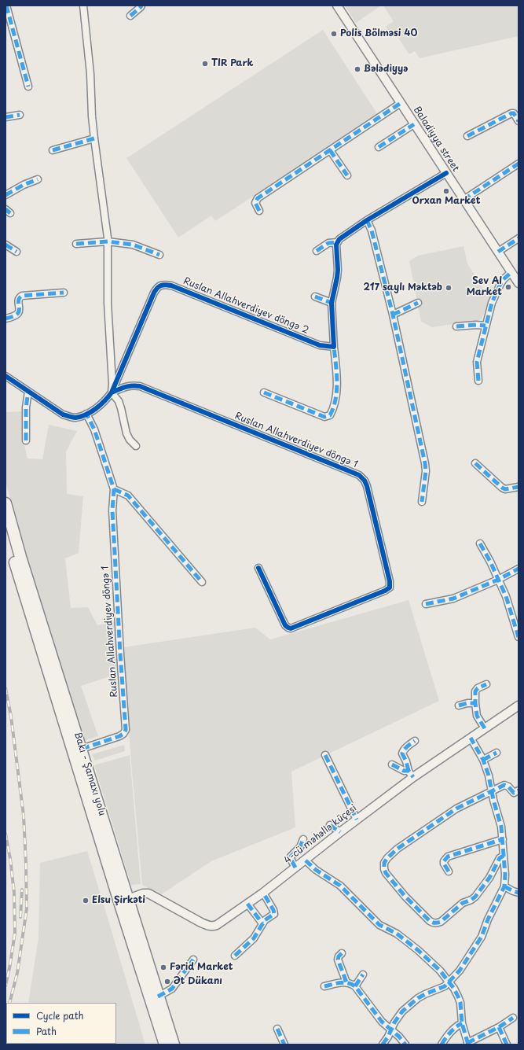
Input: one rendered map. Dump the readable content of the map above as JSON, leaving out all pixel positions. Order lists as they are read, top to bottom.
{
  "streets": {
    "highway": ["Bakı - Şamaxı yolu"],
    "street": [
      "Baladiyya street",
      "Ruslan Allahverdiyev döngə 2",
      "Ruslan Allahverdiyev döngə 1",
      "4-cü məhəllə küçesi"
    ]
  },
  "crossings": [
    ["Ruslan Allahverdiyev döngə 2", "Ruslan Allahverdiyev döngə 1"],
    ["Ruslan Allahverdiyev döngə 1", "Bakı - Şamaxı yolu"],
    ["Bakı - Şamaxı yolu", "4-cü məhəllə küçesi"]
  ],
  "places": [
    "Polis Bölməsi 40",
    "TIR Park",
    "Bələdiyyə",
    "Orxan Market",
    "Sev Al Market",
    "217 saylı Məktəb",
    "Elsu Şirkəti",
    "Fərid Market",
    "Ət Dükanı"
  ],
  "legend": ["Cycle path", "Path"]
}
